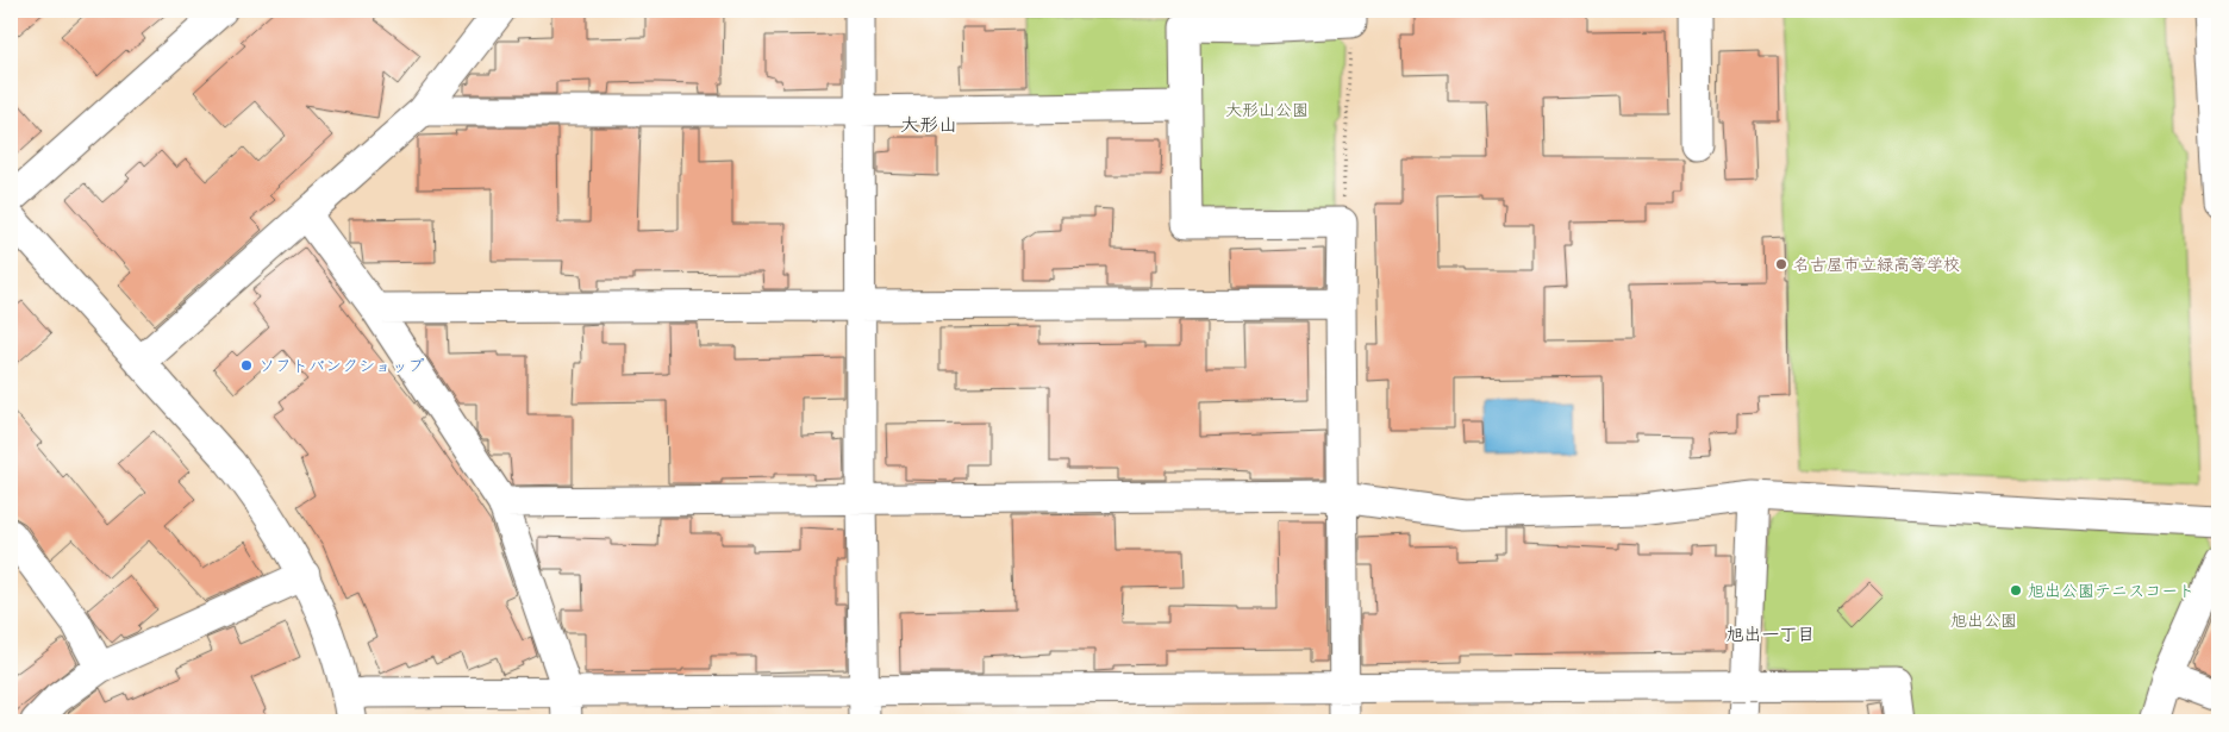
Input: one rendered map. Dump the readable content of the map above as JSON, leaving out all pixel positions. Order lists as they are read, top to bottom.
{
  "districts": ["大形山", "旭出一丁目"],
  "parks": ["大形山公園", "旭出公園"],
  "places": ["名古屋市立緑高等学校", "ソフトバンクショップ", "旭出公園テニスコート"]
}
